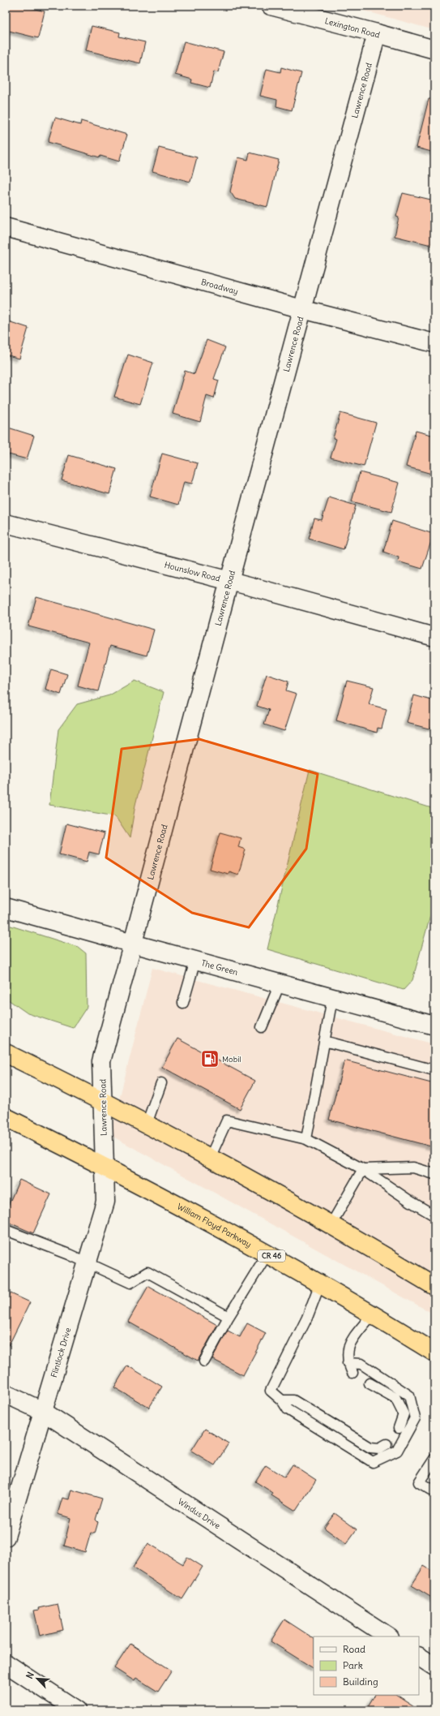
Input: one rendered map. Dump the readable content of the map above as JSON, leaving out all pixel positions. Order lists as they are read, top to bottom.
{
  "streets": {
    "highway": ["William Floyd Parkway", "CR 46"],
    "street": [
      "Lexington Road",
      "Lawrence Road",
      "Broadway",
      "Hounslow Road",
      "The Green",
      "Flintlock Drive",
      "Windus Drive"
    ]
  },
  "crossings": [
    ["Lexington Road", "Lawrence Road"],
    ["Lawrence Road", "Broadway"],
    ["Lawrence Road", "Hounslow Road"],
    ["Lawrence Road", "The Green"],
    ["Lawrence Road", "William Floyd Parkway"],
    ["Lawrence Road", "Flintlock Drive"],
    ["William Floyd Parkway", "Flintlock Drive"],
    ["Flintlock Drive", "Windus Drive"]
  ],
  "places": {
    "fuel station": ["Mobil"]
  },
  "legend": ["Road", "Park", "Building"],
  "north": "top left"
}
